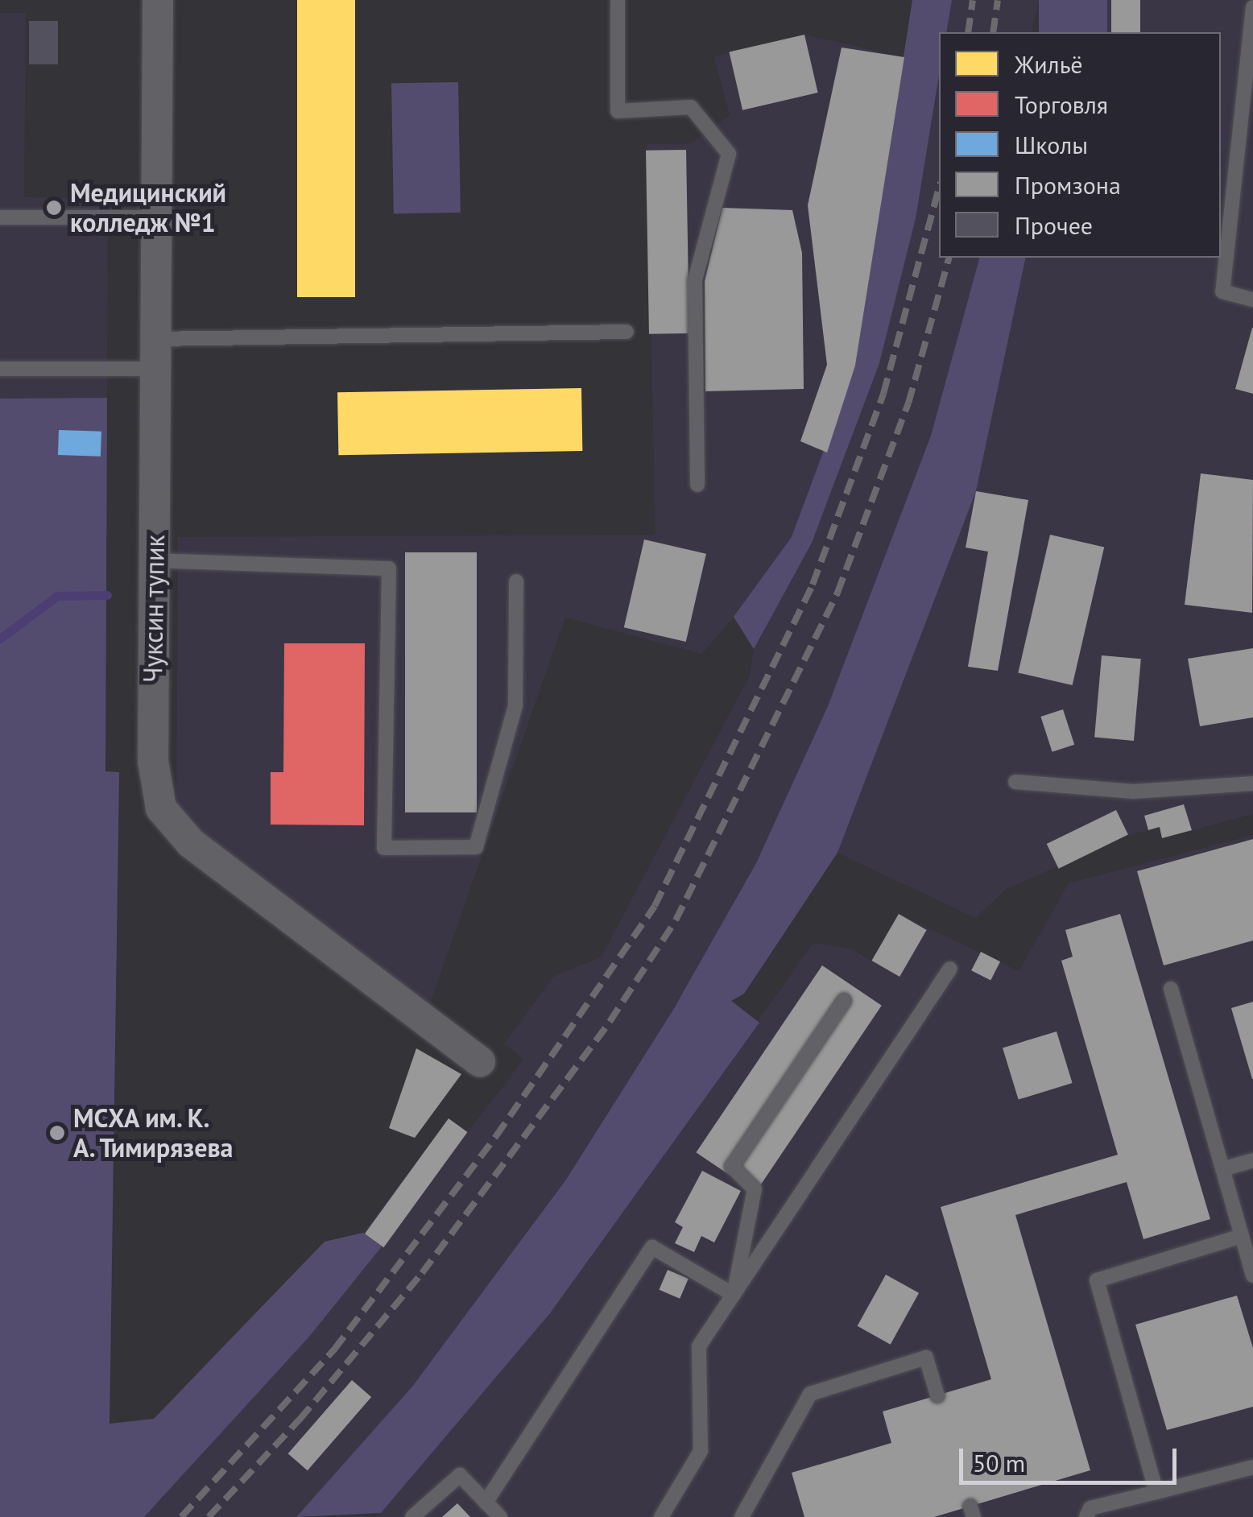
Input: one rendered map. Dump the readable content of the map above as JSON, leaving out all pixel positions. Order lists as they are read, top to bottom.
{
  "streets": {
    "street": ["Чуксин тупик"]
  },
  "places": ["Медицинский колледж №1", "МСХА им. К. А. Тимирязева"],
  "legend": [
    "Жильё",
    "Торговля",
    "Школы",
    "Промзона",
    "Прочее"
  ],
  "scale_bar": "50 m"
}
